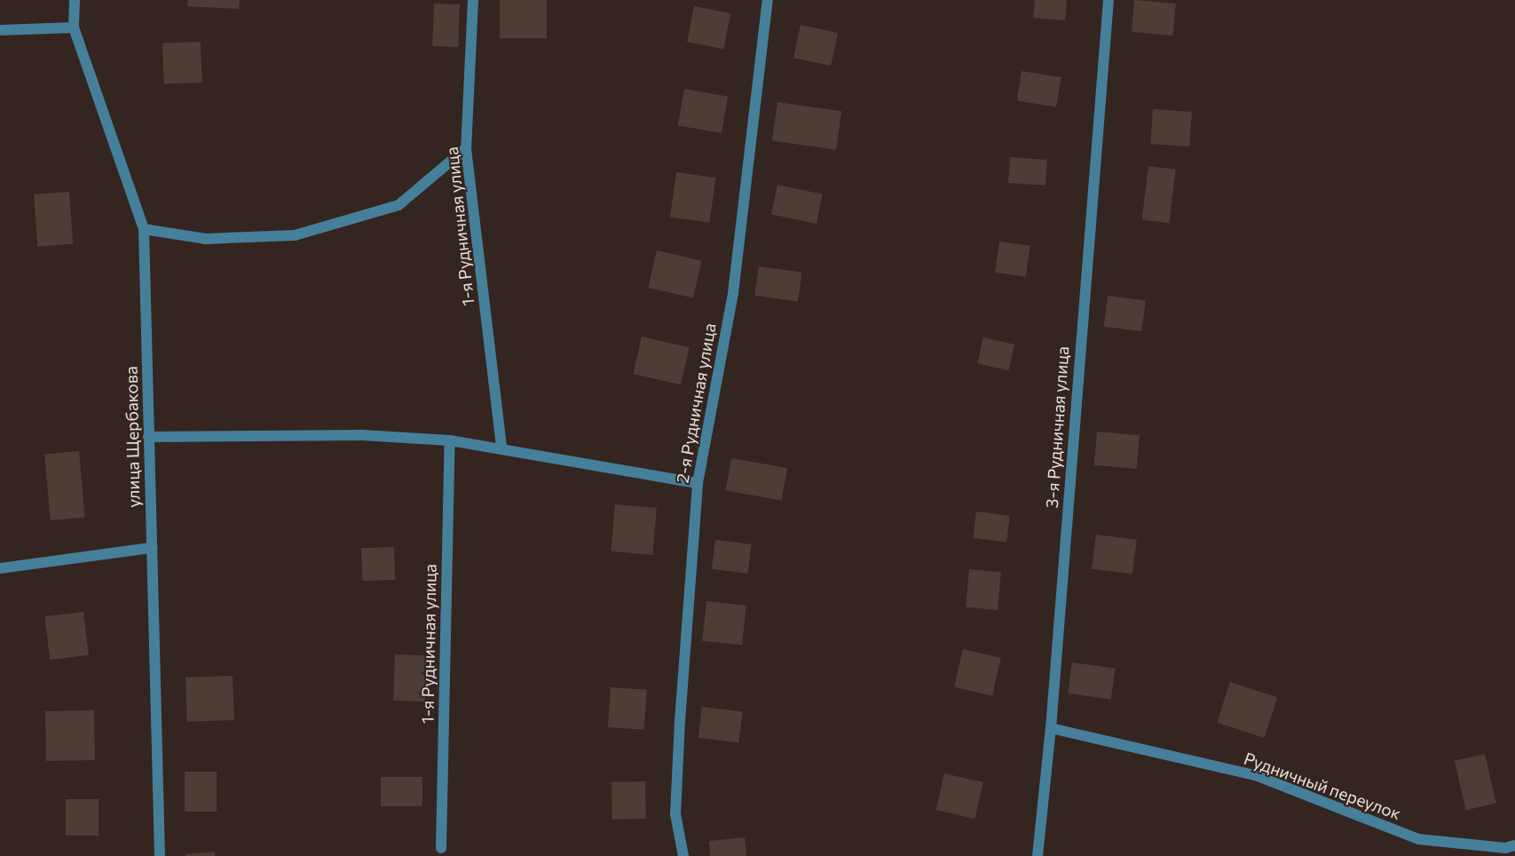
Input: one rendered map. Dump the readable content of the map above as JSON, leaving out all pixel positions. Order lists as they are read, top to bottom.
{
  "streets": {
    "street": [
      "1-я Рудничная улица",
      "2-я Рудничная улица",
      "3-я Рудничная улица",
      "улица Щербакова",
      "Рудничный переулок"
    ]
  },
  "crossings": [
    ["3-я Рудничная улица", "Рудничный переулок"]
  ]
}
